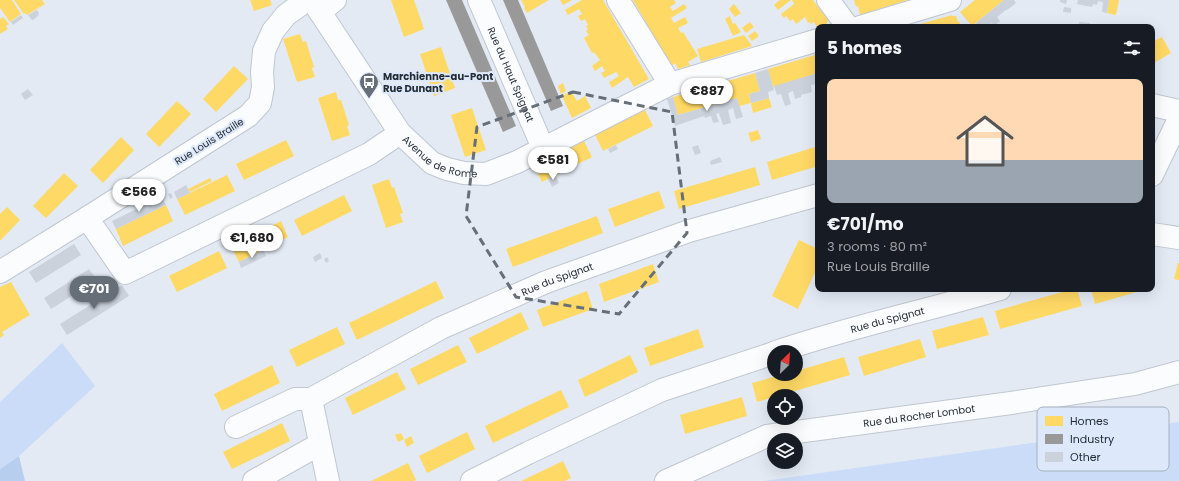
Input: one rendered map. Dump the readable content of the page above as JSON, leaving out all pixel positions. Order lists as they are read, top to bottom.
{
  "streets": {
    "street": [
      "Rue du Haut Spignat",
      "Rue Louis Braille",
      "Avenue de Rome",
      "Rue du Spignat",
      "Rue du Rocher Lombot"
    ]
  },
  "crossings": [
    ["Rue du Haut Spignat", "Avenue de Rome"],
    ["Rue Louis Braille", "Avenue de Rome"]
  ],
  "places": {
    "bus stop": ["Marchienne-au-Pont Rue Dunant"]
  },
  "legend": ["Homes", "Industry", "Other"],
  "north": "top right",
  "page": {
    "heading": "5 homes",
    "list": [
      {
        "name": "€701/mo",
        "note": "3 rooms · 80 m² · Rue Louis Braille"
      }
    ],
    "price": [
      "€887",
      "€581",
      "€566",
      "€1,680",
      "€701"
    ]
  }
}
